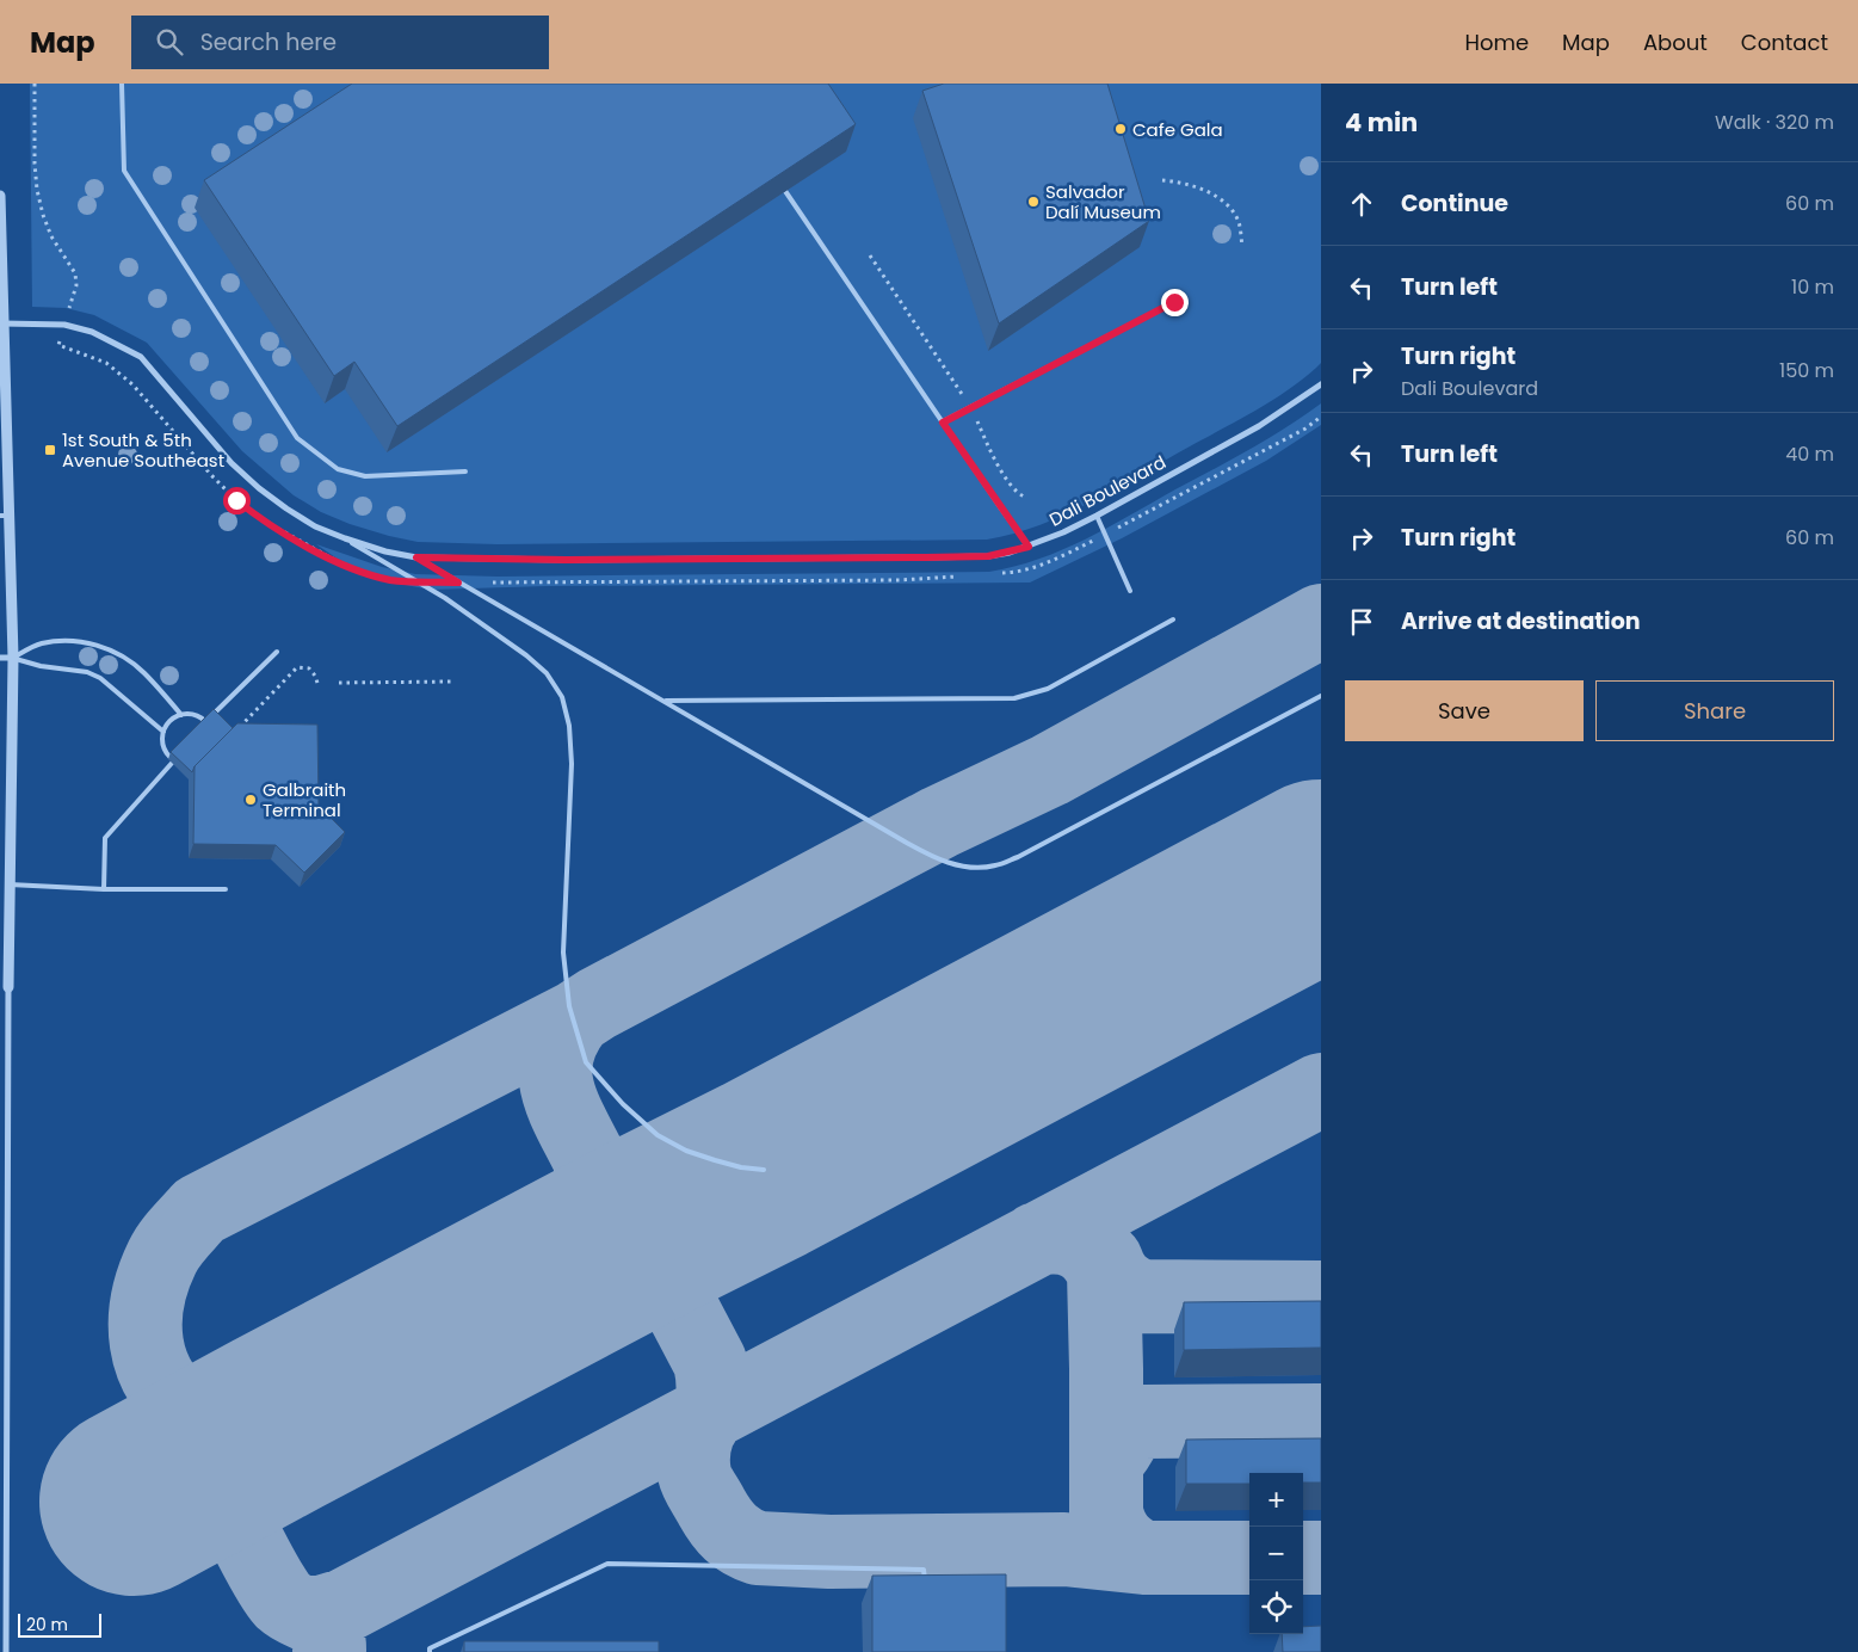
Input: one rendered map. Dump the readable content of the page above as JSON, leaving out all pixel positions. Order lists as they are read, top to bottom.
{
  "streets": {
    "street": ["Dali Boulevard"]
  },
  "places": {
    "other": ["Cafe Gala", "Salvador Dalí Museum", "Galbraith Terminal"],
    "transit": ["1st South & 5th Avenue Southeast"]
  },
  "scale_bar": "20 m",
  "page": {
    "header": "Map",
    "search": "Search here",
    "nav": [
      "Home",
      "Map",
      "About",
      "Contact"
    ],
    "heading": ["4 min", "Walk · 320 m"],
    "list": [
      ["Continue", "60 m"],
      ["Turn left", "10 m"],
      ["Turn right", "Dali Boulevard", "150 m"],
      ["Turn left", "40 m"],
      ["Turn right", "60 m"],
      "Arrive at destination"
    ],
    "buttons": ["Save", "Share"],
    "map_buttons": ["+", "−"],
    "scale": "20 m"
  }
}
